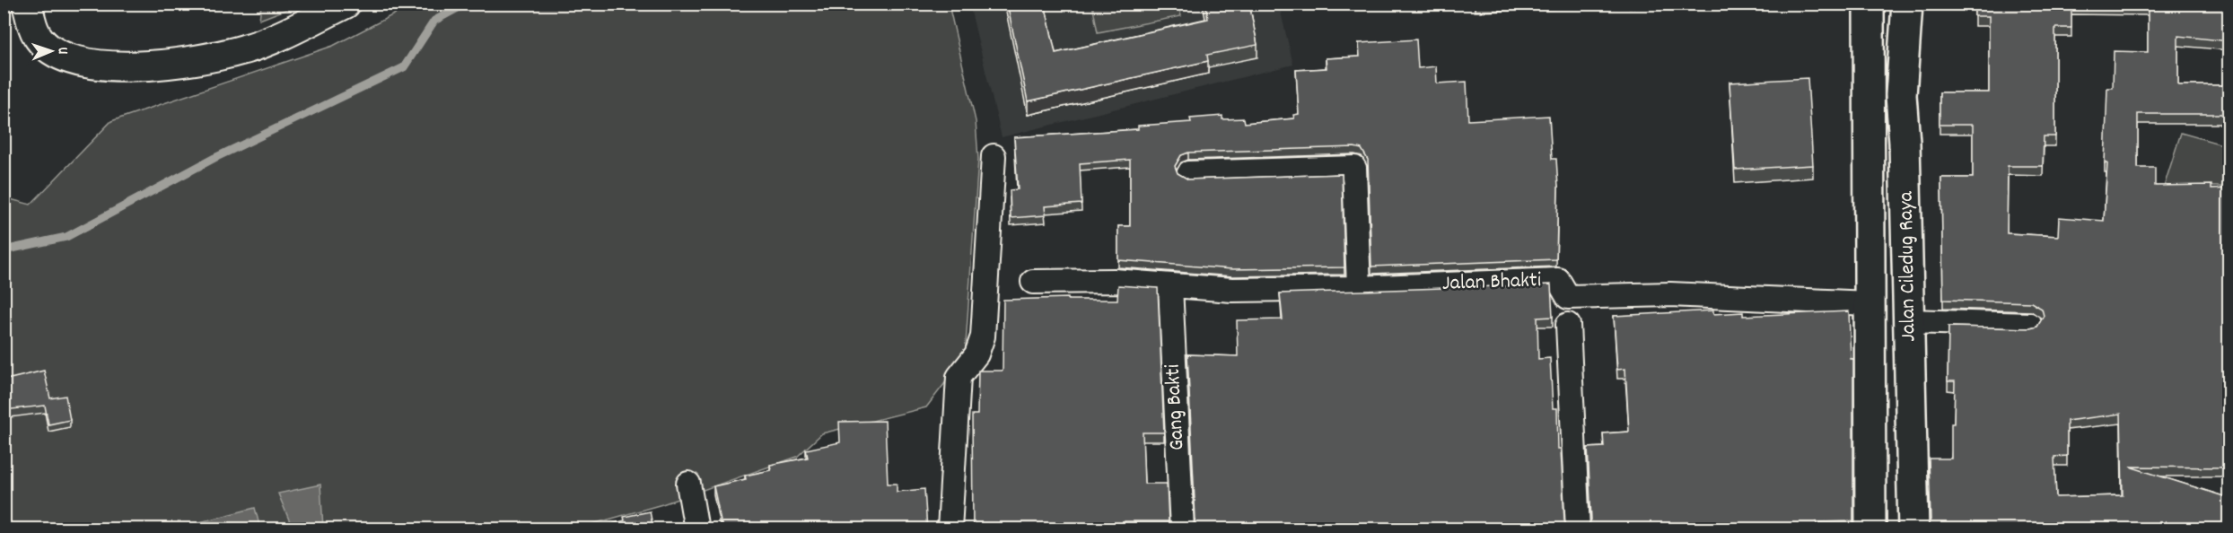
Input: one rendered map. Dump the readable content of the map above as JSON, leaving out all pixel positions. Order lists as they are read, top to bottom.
{
  "streets": {
    "main road": ["Jalan Ciledug Raya"],
    "street": ["Jalan Bhakti", "Gang Bakti"]
  },
  "crossings": [
    ["Jalan Ciledug Raya", "Jalan Bhakti"],
    ["Jalan Bhakti", "Gang Bakti"]
  ],
  "north": "right"
}
